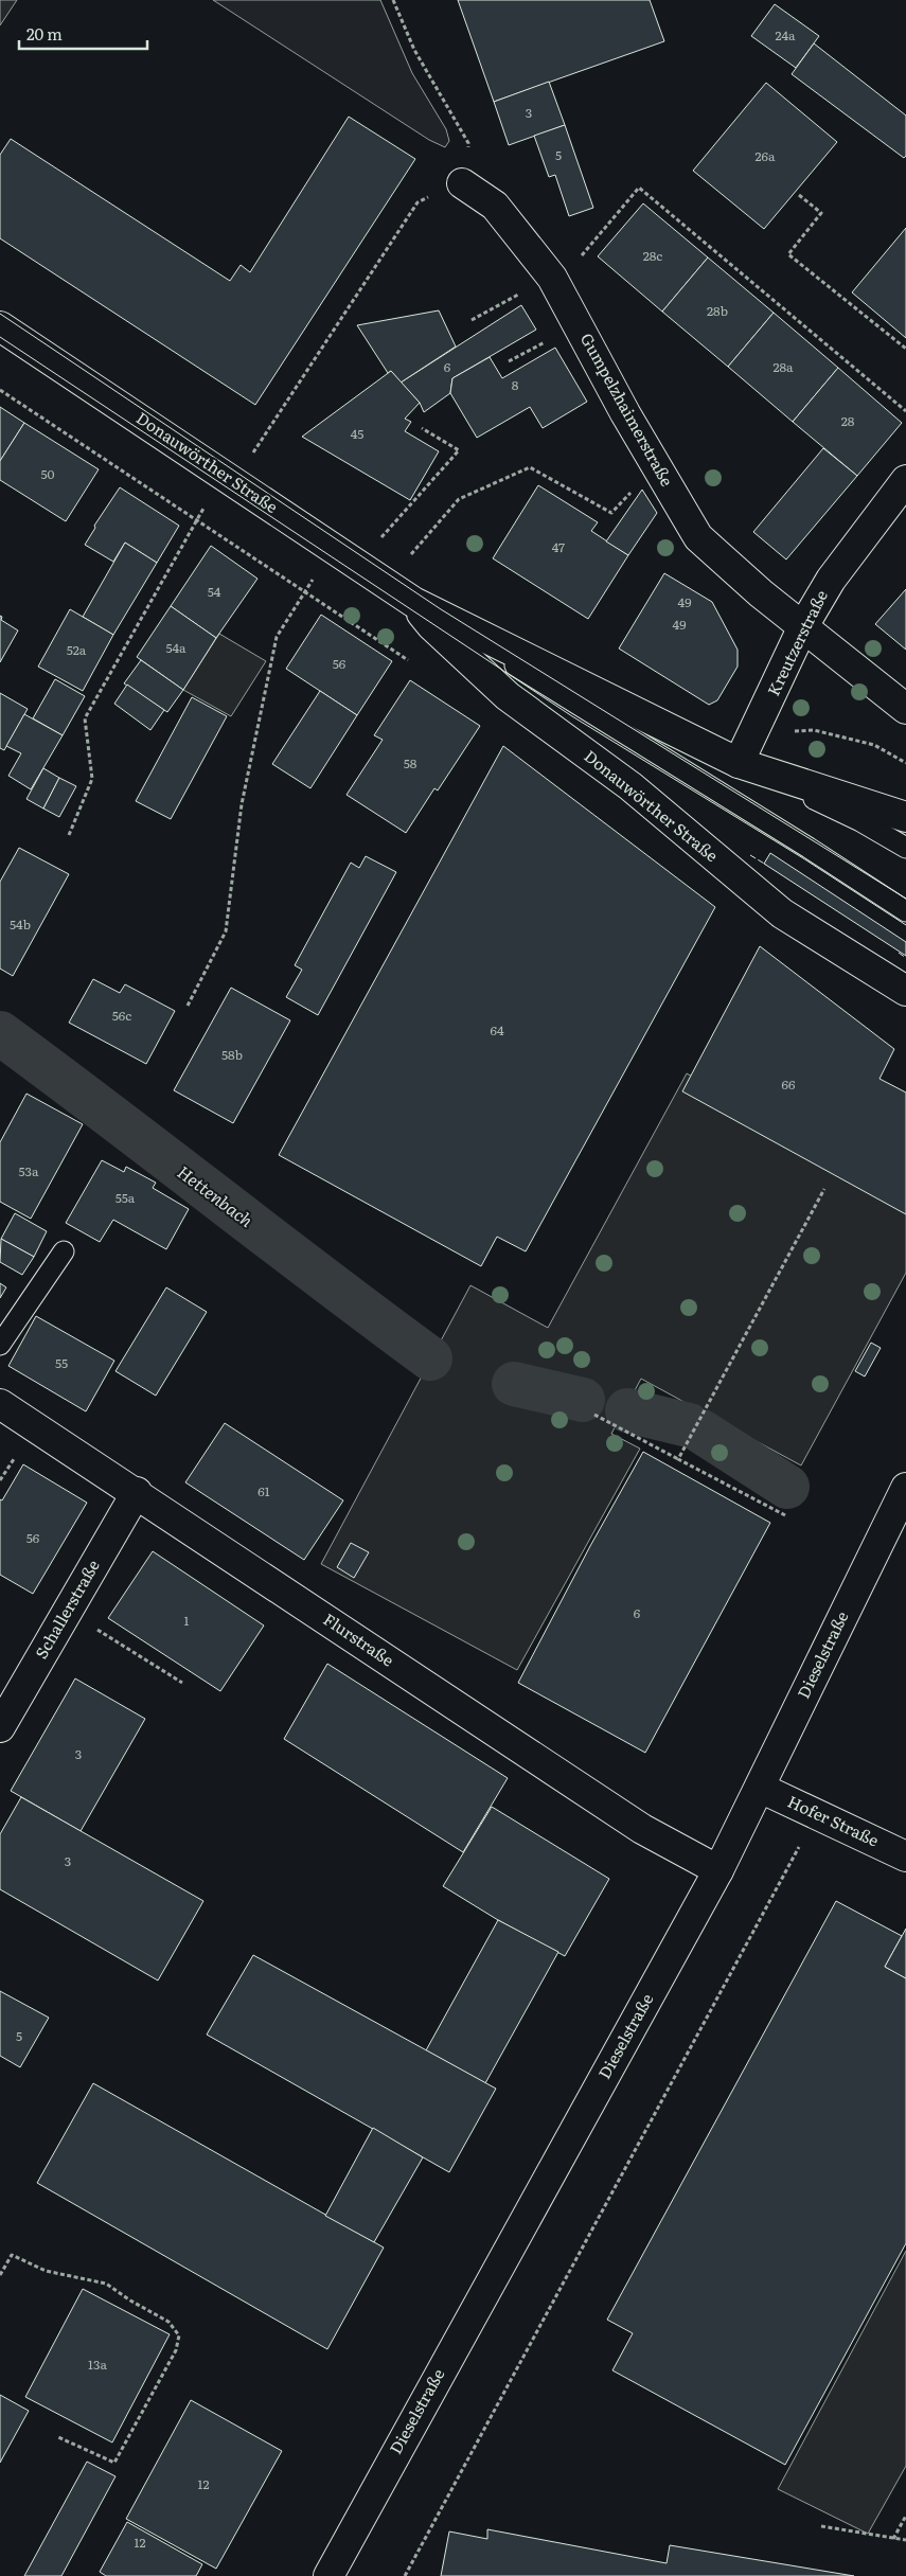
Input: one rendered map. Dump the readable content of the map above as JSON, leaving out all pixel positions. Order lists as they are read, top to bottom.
{
  "streets": {
    "main road": [
      "Gumpelzhaimerstraße",
      "Donauwörther Straße",
      "Kreutzerstraße",
      "Schallerstraße",
      "Flurstraße",
      "Dieselstraße",
      "Hofer Straße"
    ]
  },
  "crossings": [
    ["Gumpelzhaimerstraße", "Kreutzerstraße"],
    ["Donauwörther Straße", "Kreutzerstraße"],
    ["Schallerstraße", "Flurstraße"],
    ["Flurstraße", "Dieselstraße"],
    ["Dieselstraße", "Hofer Straße"]
  ],
  "water": ["Hettenbach"],
  "house_numbers": [
    "24a",
    "3",
    "5",
    "26a",
    "28c",
    "28b",
    "6",
    "28a",
    "8",
    "28",
    "45",
    "50",
    "47",
    "54",
    "49",
    "49",
    "54a",
    "52a",
    "56",
    "58",
    "54b",
    "56c",
    "64",
    "58b",
    "66",
    "53a",
    "55a",
    "55",
    "61",
    "56",
    "6",
    "1",
    "3",
    "3",
    "5",
    "13a",
    "12",
    "12"
  ],
  "scale_bar": "20 m"
}
